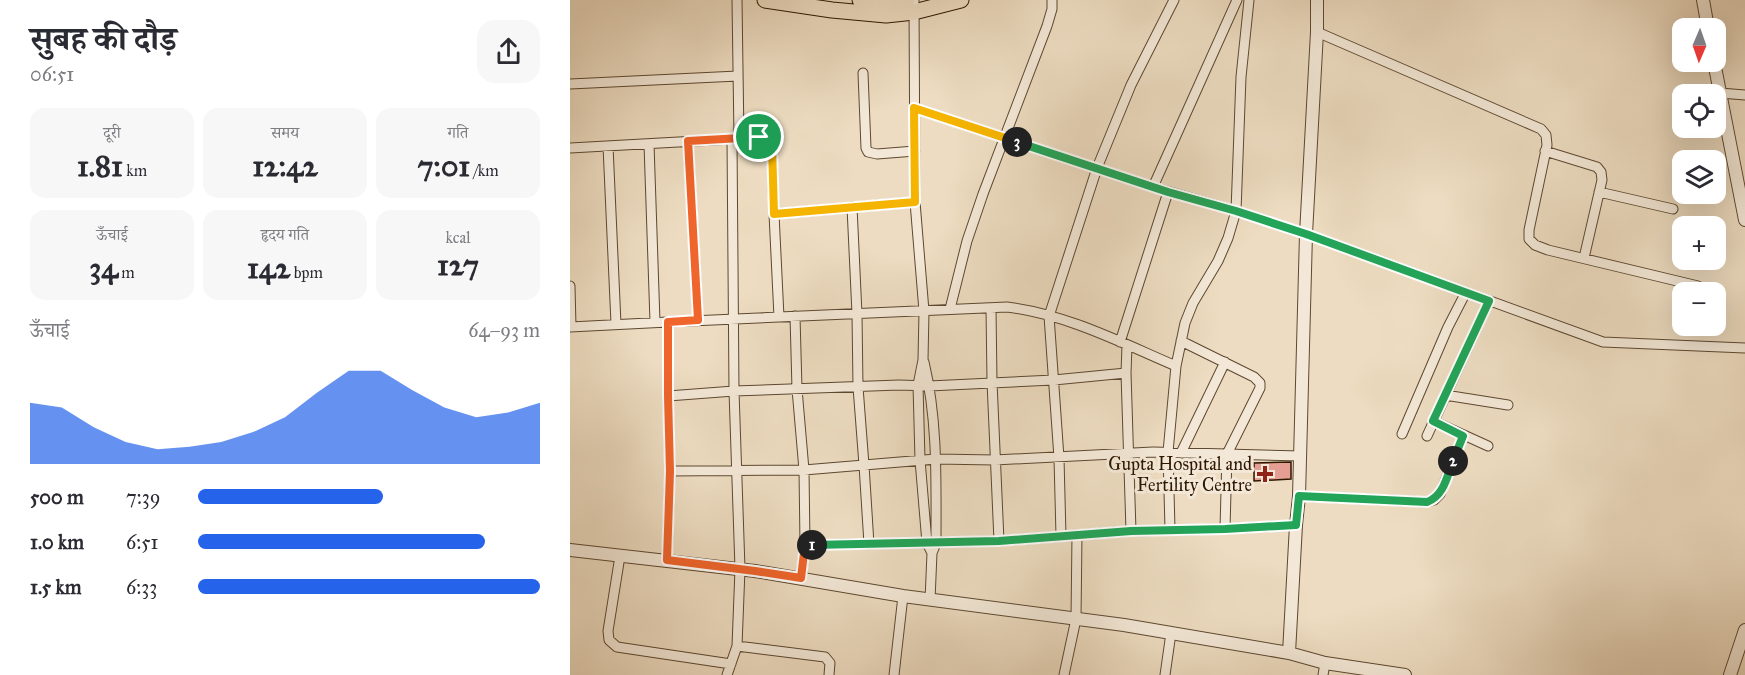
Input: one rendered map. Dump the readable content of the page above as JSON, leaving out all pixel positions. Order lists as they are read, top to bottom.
{
  "places": {
    "health": ["Gupta Hospital and Fertility Centre"]
  },
  "north": "bottom",
  "page": {
    "heading": ["सुबह की दौड़", "06:51"],
    "map_buttons": ["+", "−"],
    "stats": [
      ["दूरी", "1.81 km"],
      ["समय", "12:42"],
      ["गति", "7:01 /km"],
      ["ऊँचाई", "34 m"],
      ["हृदय गति", "142 bpm"],
      ["kcal", "127"]
    ],
    "pins": ["3", "2", "1"],
    "chart": ["ऊँचाई", "64–93 m"],
    "list": [
      {
        "name": "500 m",
        "note": "7:39"
      },
      {
        "name": "1.0 km",
        "note": "6:51"
      },
      {
        "name": "1.5 km",
        "note": "6:33"
      }
    ]
  }
}
